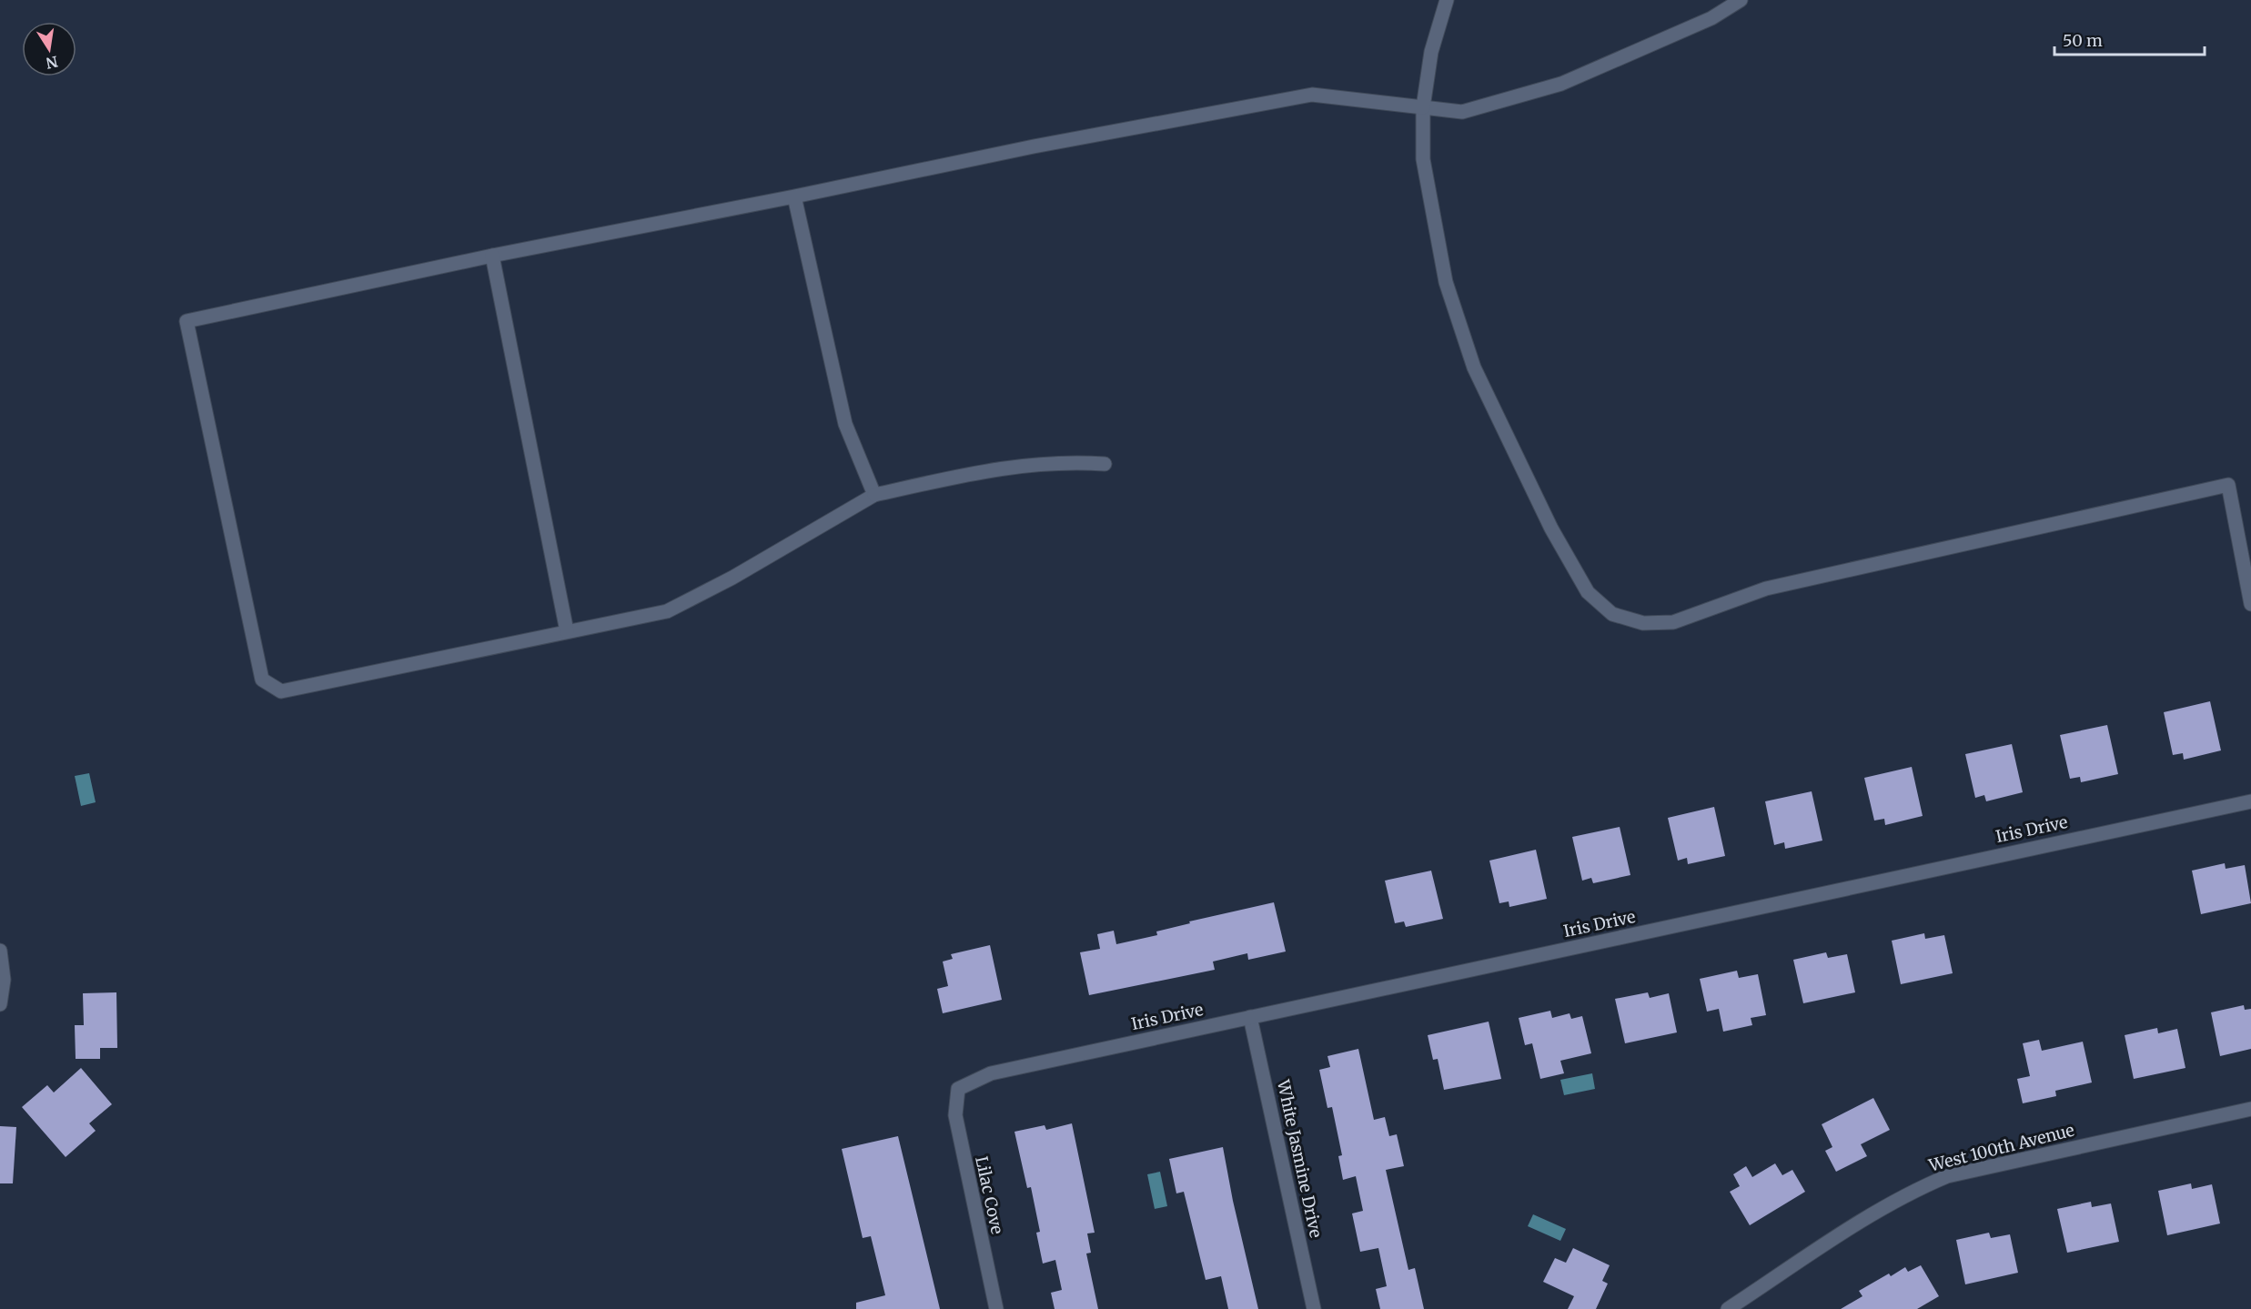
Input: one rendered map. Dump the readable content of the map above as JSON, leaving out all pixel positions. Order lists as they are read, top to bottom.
{
  "streets": {
    "street": [
      "Iris Drive",
      "West 100th Avenue",
      "White Jasmine Drive",
      "Lilac Cove"
    ]
  },
  "crossings": [
    ["Iris Drive", "White Jasmine Drive"],
    ["Iris Drive", "Lilac Cove"]
  ],
  "scale_bar": "50 m",
  "north": "bottom"
}
